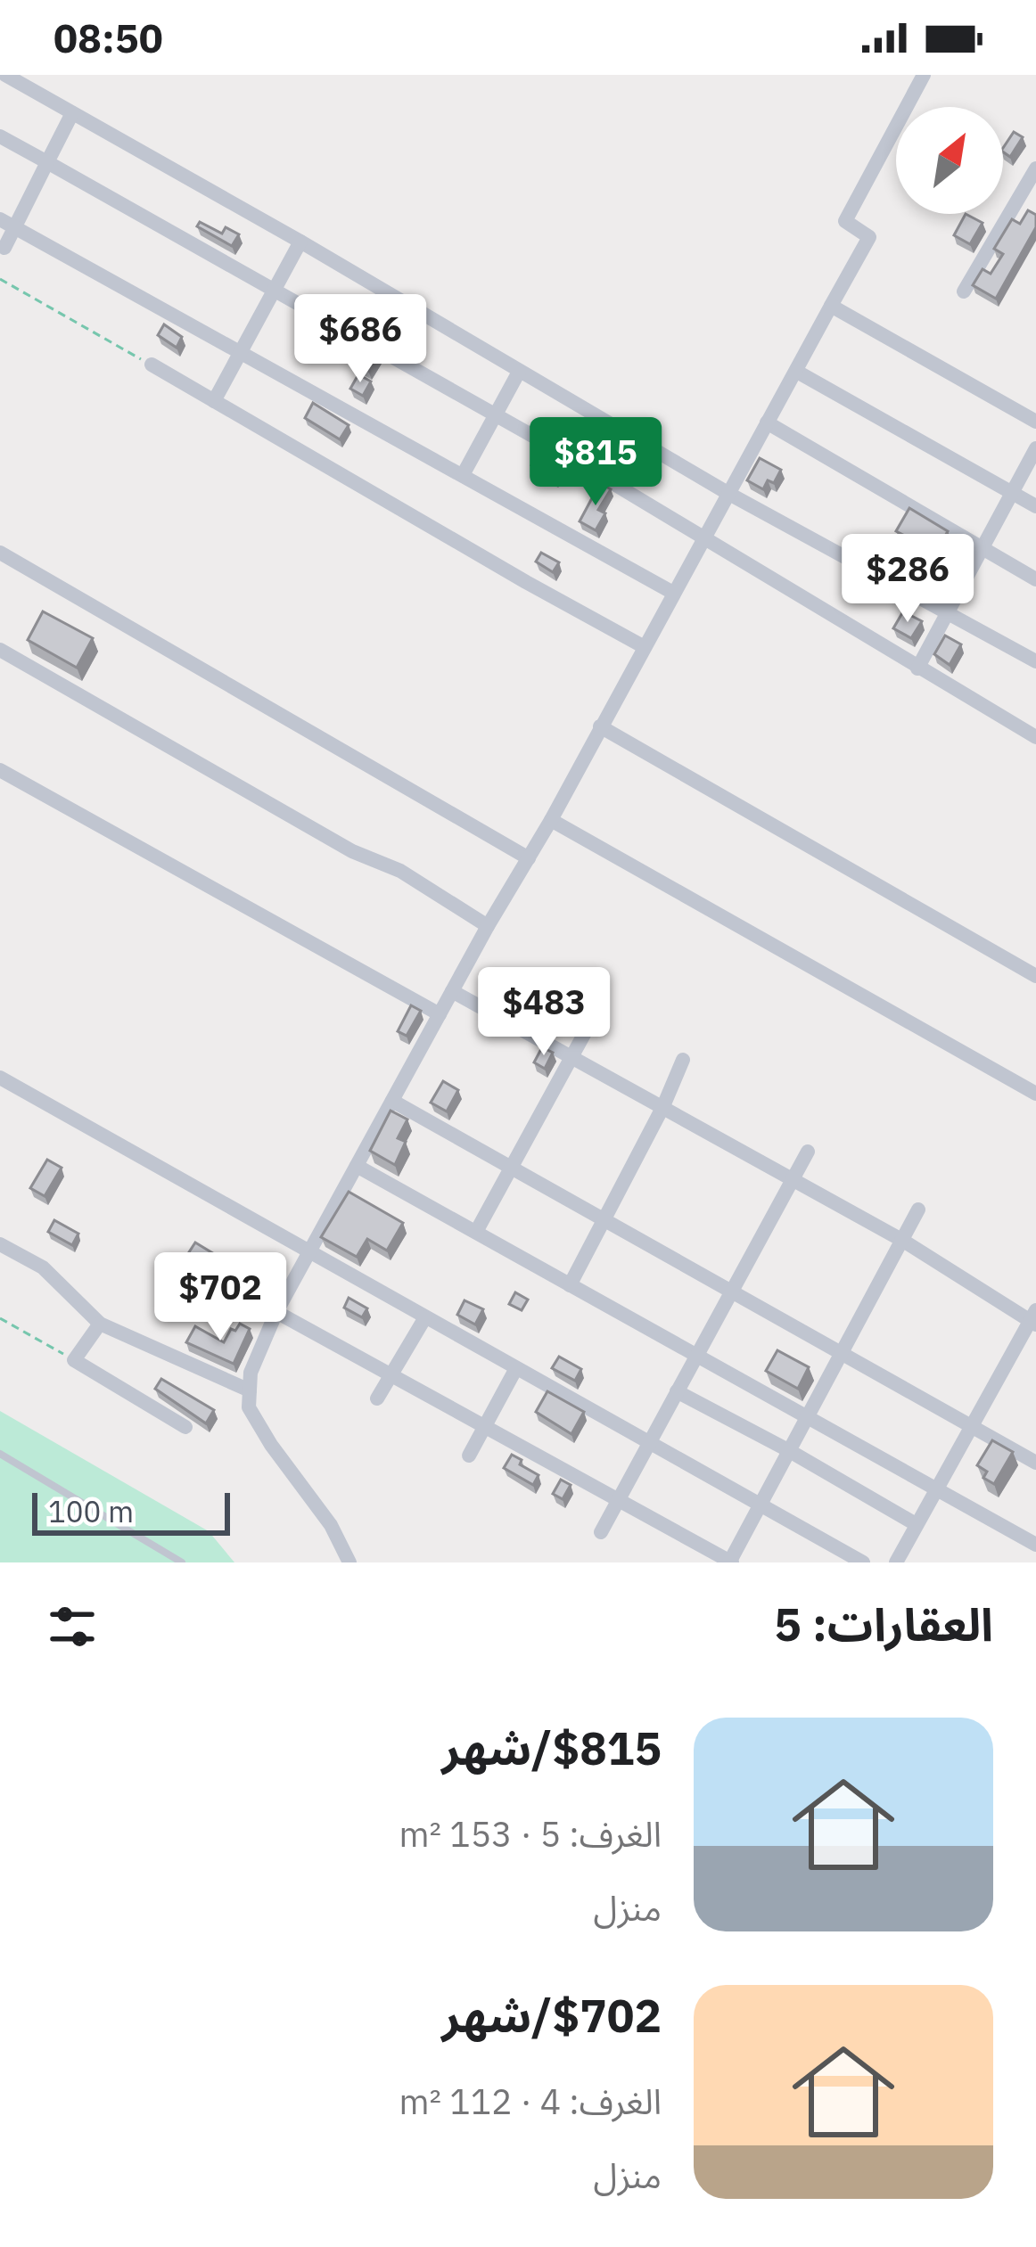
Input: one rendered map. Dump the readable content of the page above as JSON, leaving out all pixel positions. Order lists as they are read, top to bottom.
{
  "scale_bar": "100 m",
  "north": "top right",
  "page": {
    "status": "08:50",
    "price": [
      "$686",
      "$815",
      "$286",
      "$483",
      "$702"
    ],
    "scale": "100 m",
    "heading": "العقارات: 5",
    "list": [
      {
        "name": "$815/شهر",
        "note": "الغرف: 5 · 153 m² · منزل"
      },
      {
        "name": "$702/شهر",
        "note": "الغرف: 4 · 112 m² · منزل"
      }
    ]
  }
}
